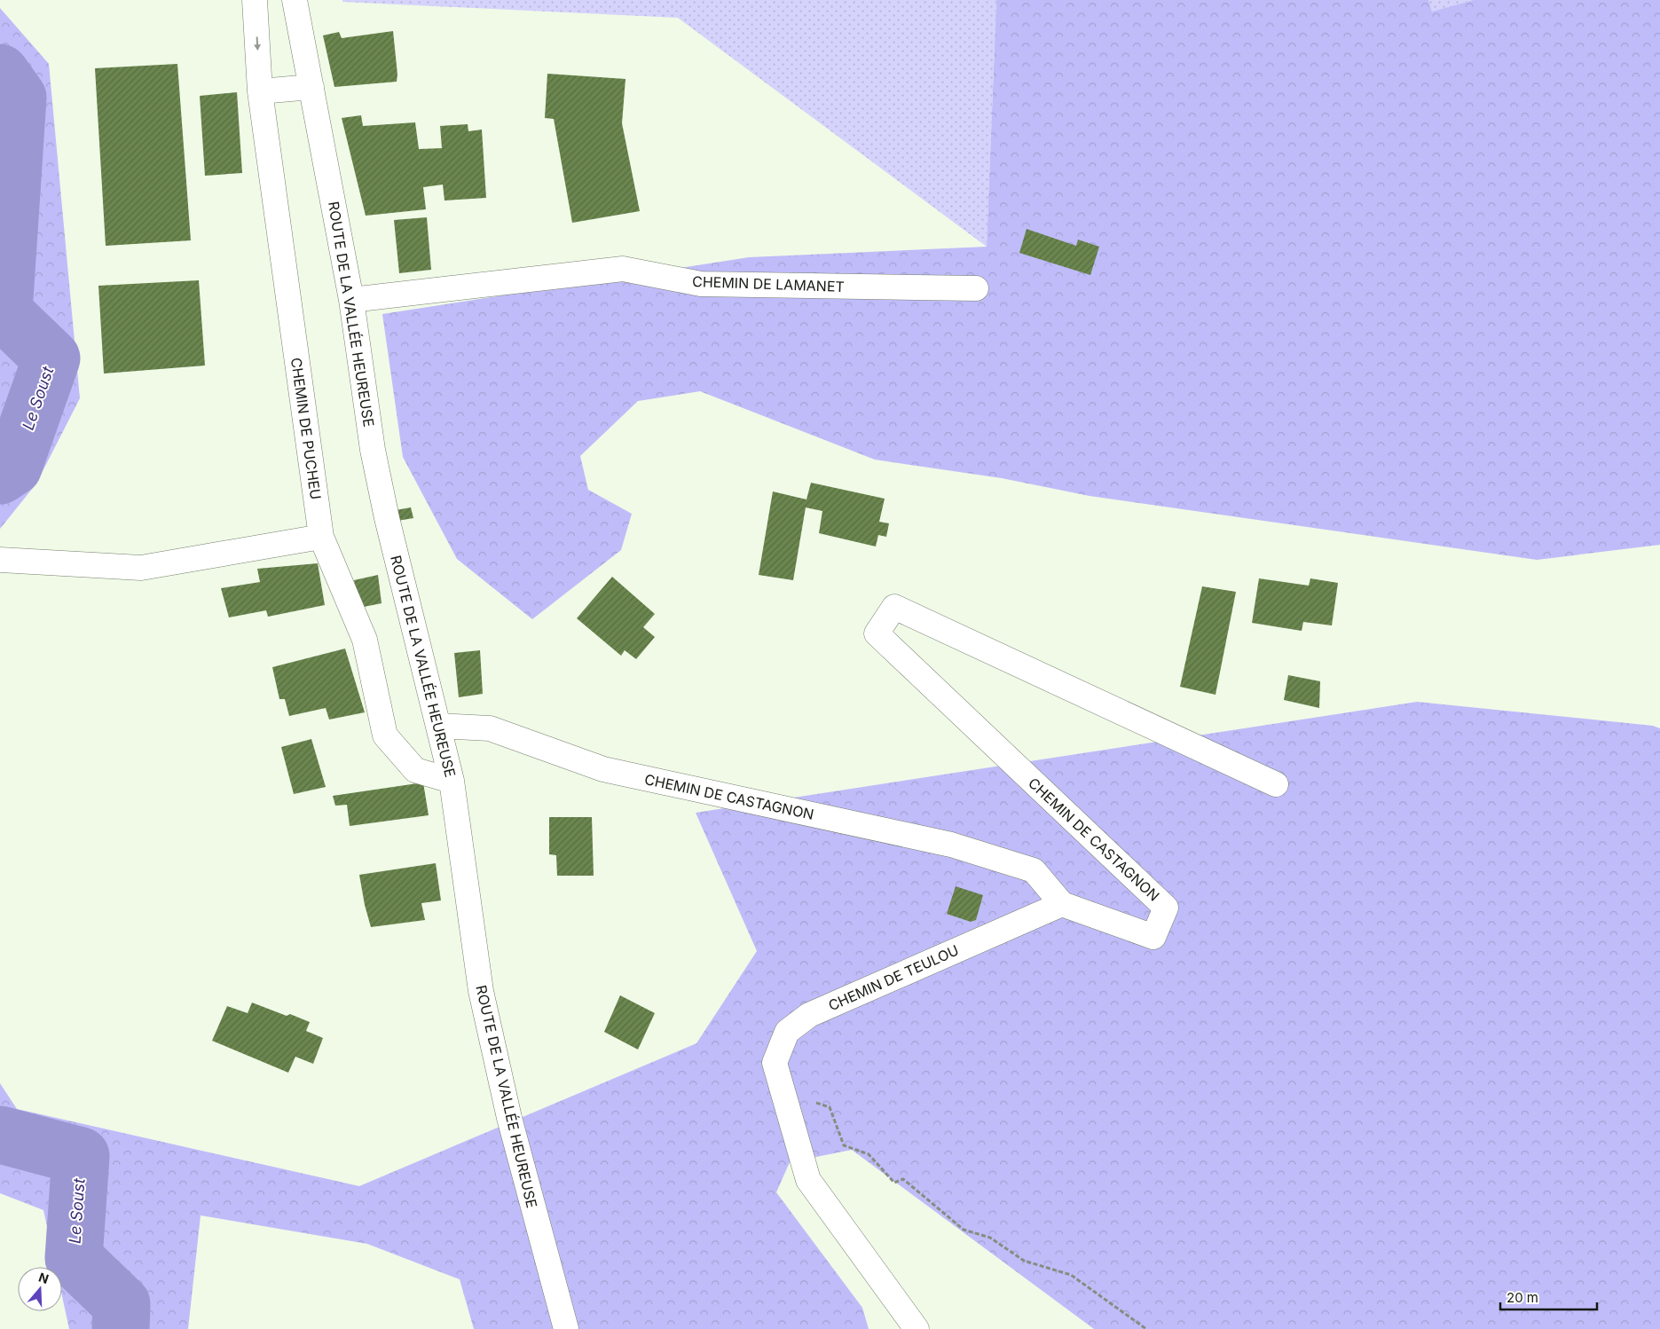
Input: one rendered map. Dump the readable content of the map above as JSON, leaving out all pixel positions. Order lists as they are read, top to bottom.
{
  "streets": {
    "street": [
      "CHEMIN DE LAMANET",
      "ROUTE DE LA VALLÉE HEUREUSE",
      "CHEMIN DE PUCHEU",
      "CHEMIN DE CASTAGNON",
      "CHEMIN DE TEULOU"
    ]
  },
  "crossings": [
    ["CHEMIN DE LAMANET", "ROUTE DE LA VALLÉE HEUREUSE"],
    ["ROUTE DE LA VALLÉE HEUREUSE", "CHEMIN DE PUCHEU"],
    ["ROUTE DE LA VALLÉE HEUREUSE", "CHEMIN DE CASTAGNON"],
    ["CHEMIN DE CASTAGNON", "CHEMIN DE TEULOU"]
  ],
  "water": ["Le Soust"],
  "scale_bar": "20 m",
  "north": "top"
}
